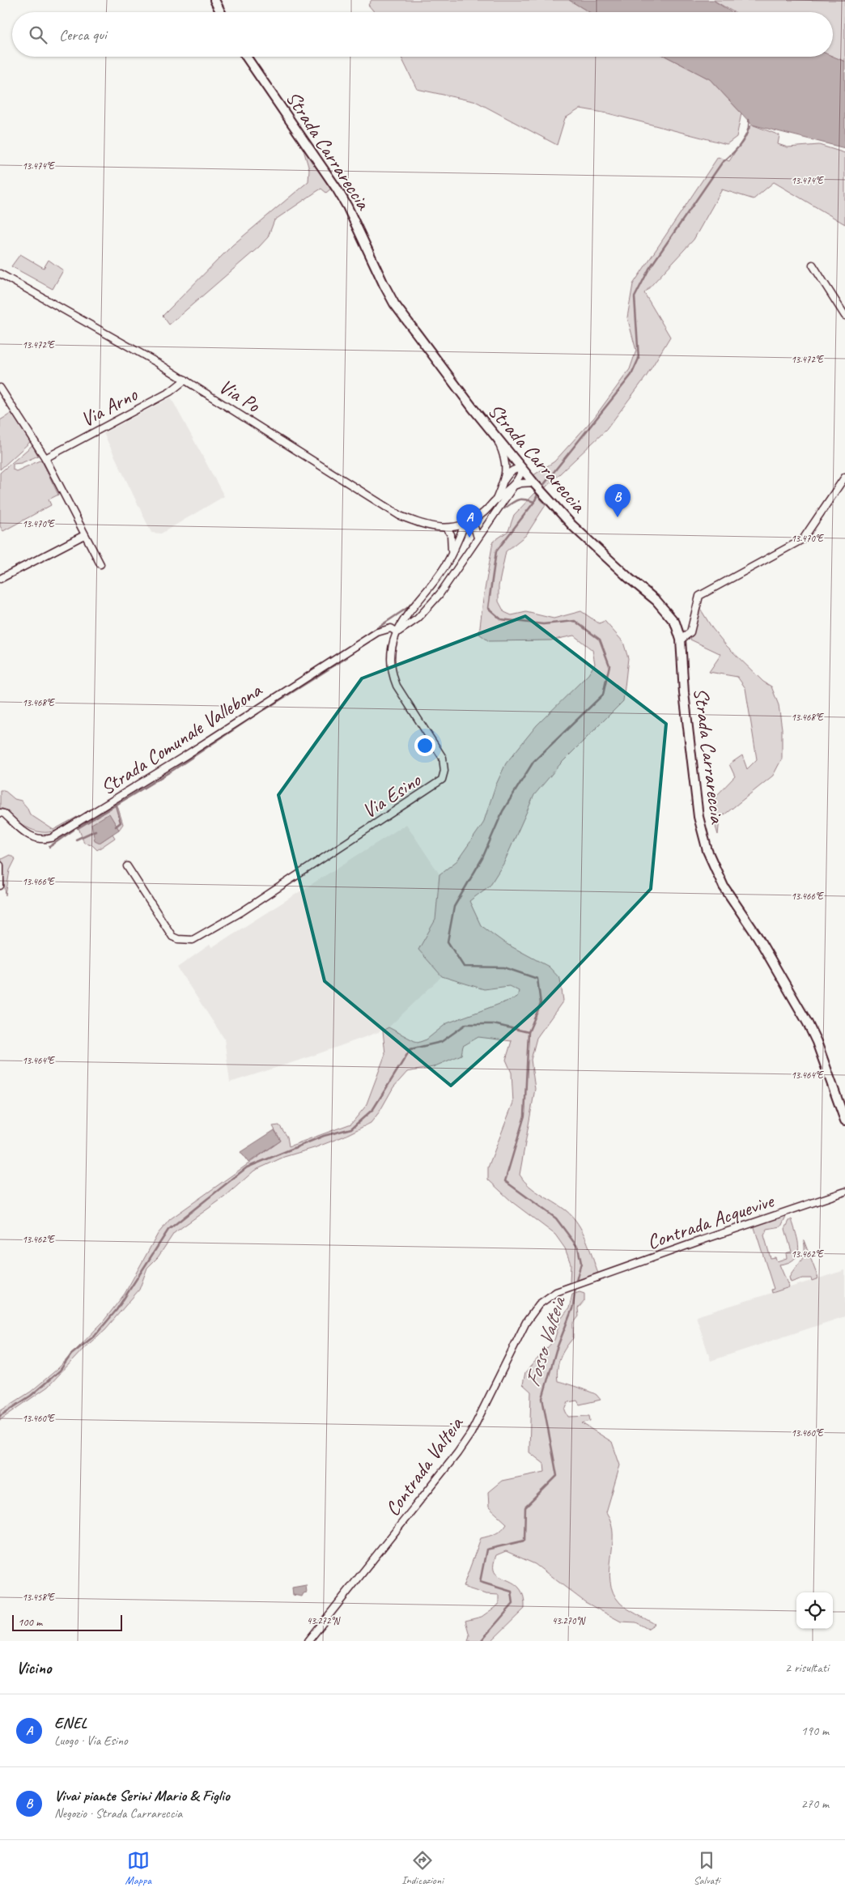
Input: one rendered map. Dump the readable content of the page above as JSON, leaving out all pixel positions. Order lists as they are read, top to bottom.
{
  "streets": {
    "main road": ["Strada Carrareccia"],
    "street": [
      "Via Po",
      "Via Arno",
      "Strada Comunale Vallebona",
      "Via Esino",
      "Contrada Acquevive",
      "Contrada Valteia"
    ]
  },
  "crossings": [
    ["Via Po", "Via Arno"],
    ["Via Po", "Via Esino"],
    ["Strada Comunale Vallebona", "Via Esino"],
    ["Contrada Acquevive", "Contrada Valteia"]
  ],
  "water": ["Fosso Valteia"],
  "scale_bar": "100 m",
  "page": {
    "search": "Cerca qui",
    "pins": ["B", "A"],
    "scale": "100 m",
    "heading": ["Vicino", "2 risultati"],
    "list": [
      {
        "mark": "A",
        "name": "ENEL",
        "note": "Luogo · Via Esino",
        "value": "190 m"
      },
      {
        "mark": "B",
        "name": "Vivai piante Serini Mario & Figlio",
        "note": "Negozio · Strada Carrareccia",
        "value": "270 m"
      }
    ],
    "nav": ["Mappa", "Indicazioni", "Salvati"]
  },
  "coordinates": [
    "13.474°E",
    "13.472°E",
    "13.470°E",
    "13.468°E",
    "13.466°E",
    "13.464°E",
    "13.462°E",
    "13.460°E",
    "13.458°E",
    "43.272°N",
    "43.270°N"
  ]
}
